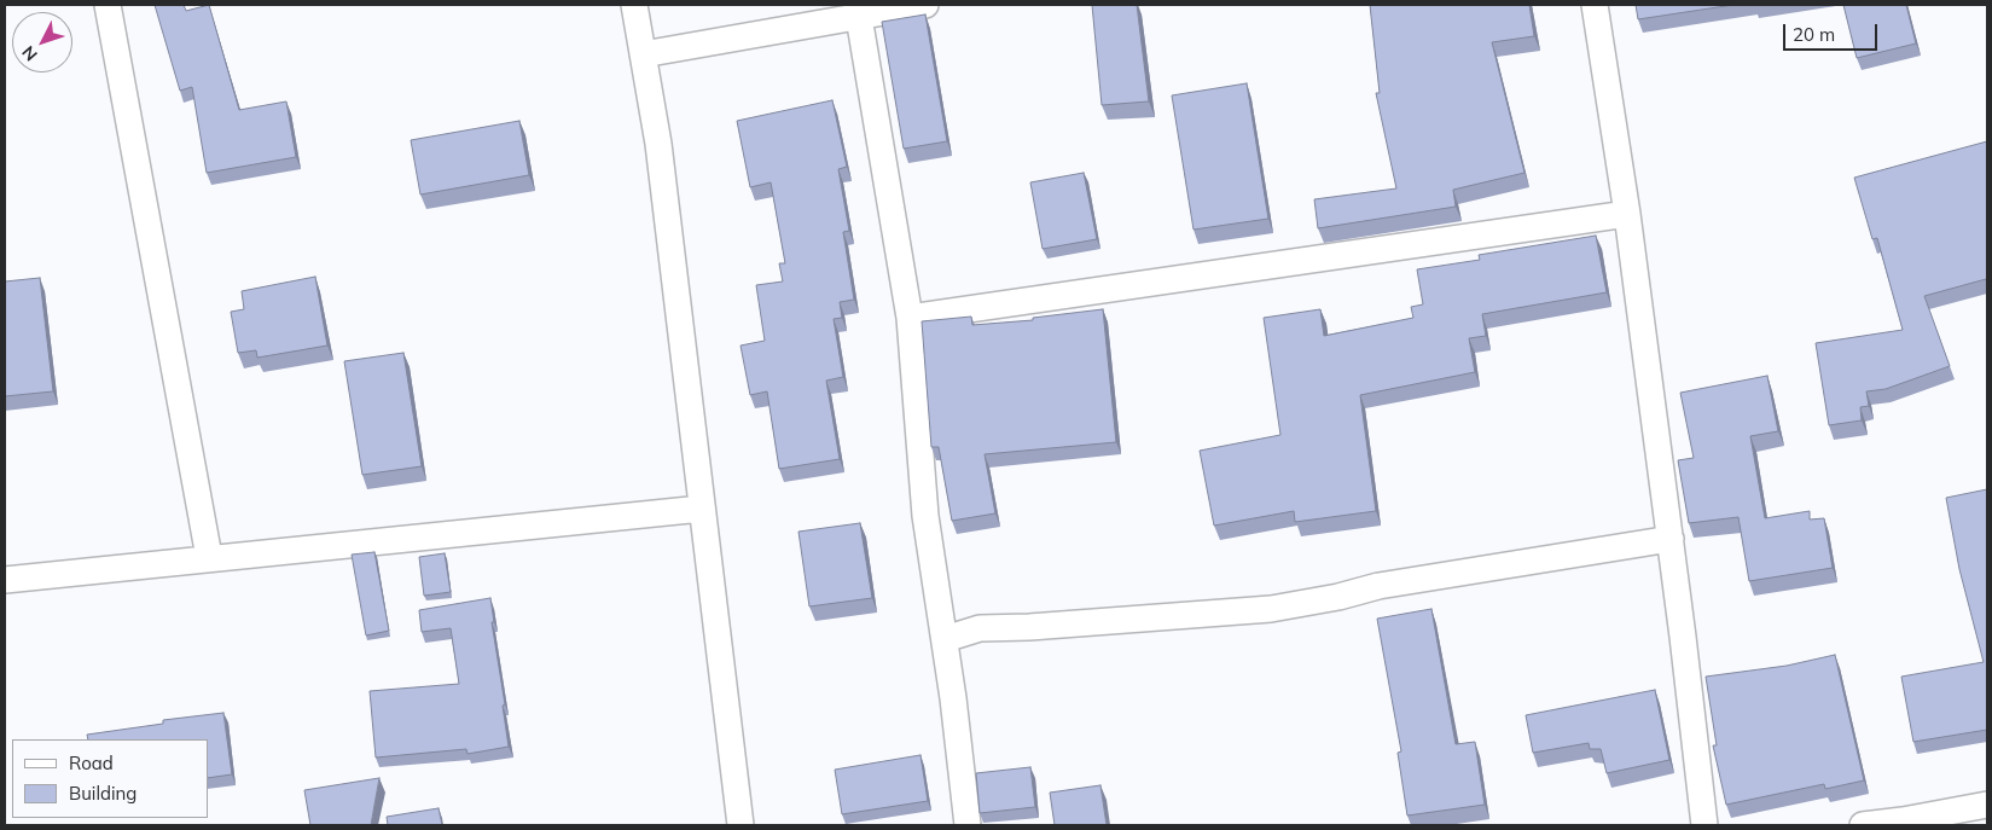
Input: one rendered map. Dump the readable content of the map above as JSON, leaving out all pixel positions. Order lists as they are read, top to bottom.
{
  "legend": ["Road", "Building"],
  "scale_bar": "20 m",
  "north": "bottom left"
}
